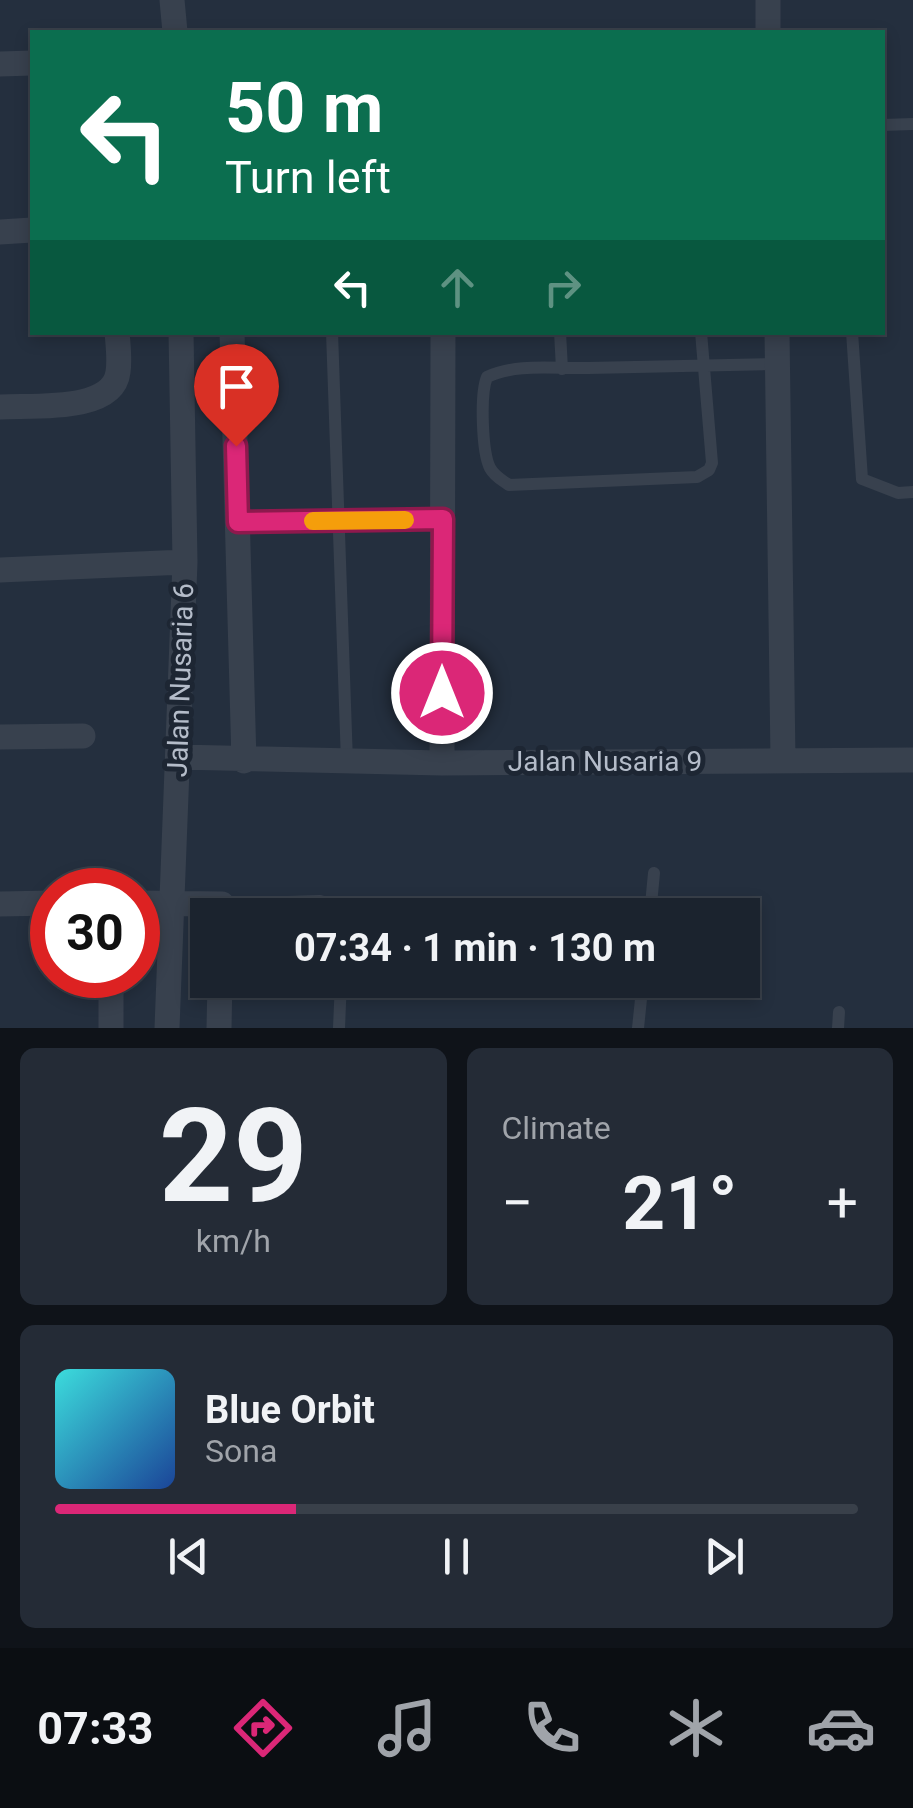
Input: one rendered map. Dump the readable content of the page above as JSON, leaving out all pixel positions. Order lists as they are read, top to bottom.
{
  "streets": {
    "street": ["Jalan Nusaria 6", "Jalan Nusaria 9"]
  },
  "crossings": [
    ["Jalan Nusaria 6", "Jalan Nusaria 9"]
  ],
  "page": {
    "turn": ["50 m", "Turn left"],
    "limit": "30",
    "trip": "07:34 · 1 min · 130 m",
    "tile": [
      ["29", "km/h"],
      "Climate"
    ],
    "heat": ["−", "21°", "+"],
    "song": ["Blue Orbit", "Sona"],
    "tabs": "07:33"
  }
}
